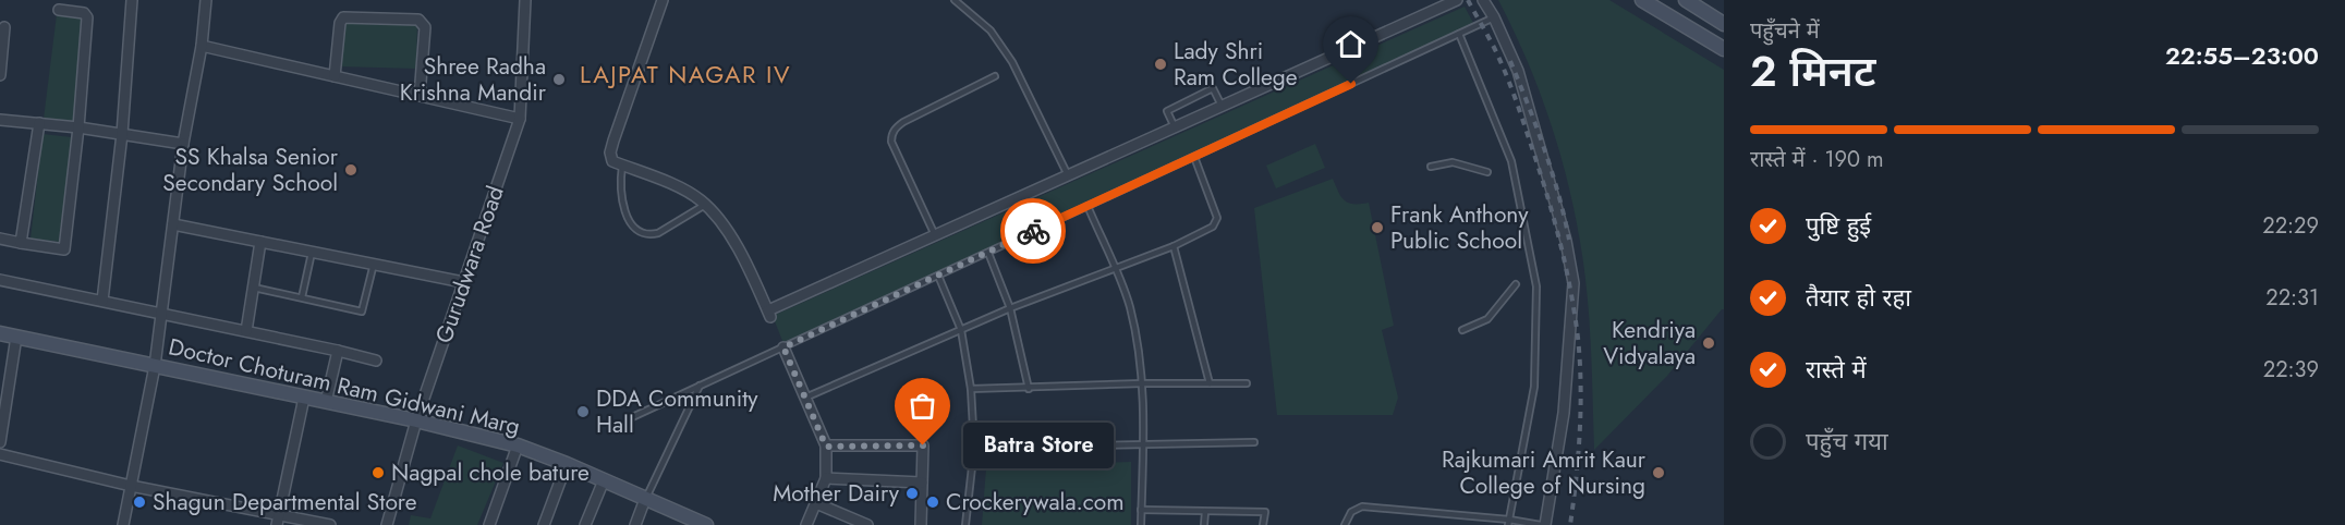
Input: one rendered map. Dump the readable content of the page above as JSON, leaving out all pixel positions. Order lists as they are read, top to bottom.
{
  "streets": {
    "street": ["Gurudwara Road", "Doctor Choturam Ram Gidwani Marg"]
  },
  "crossings": [
    ["Gurudwara Road", "Doctor Choturam Ram Gidwani Marg"]
  ],
  "districts": ["LAJPAT NAGAR IV"],
  "places": [
    "Lady Shri Ram College",
    "Shree Radha Krishna Mandir",
    "SS Khalsa Senior Secondary School",
    "Frank Anthony Public School",
    "Kendriya Vidyalaya",
    "DDA Community Hall",
    "Batra Store",
    "Nagpal chole bature",
    "Rajkumari Amrit Kaur College of Nursing",
    "Mother Dairy",
    "Shagun Departmental Store",
    "Crockerywala.com"
  ],
  "page": {
    "heading": ["2 मिनट", "पहुँचने में", "22:55–23:00"],
    "bar": "रास्ते में · 190 m",
    "list": [
      ["पुष्टि हुई", "22:29"],
      ["तैयार हो रहा", "22:31"],
      ["रास्ते में", "22:39"],
      "पहुँच गया"
    ],
    "bubble": "Batra Store"
  }
}
